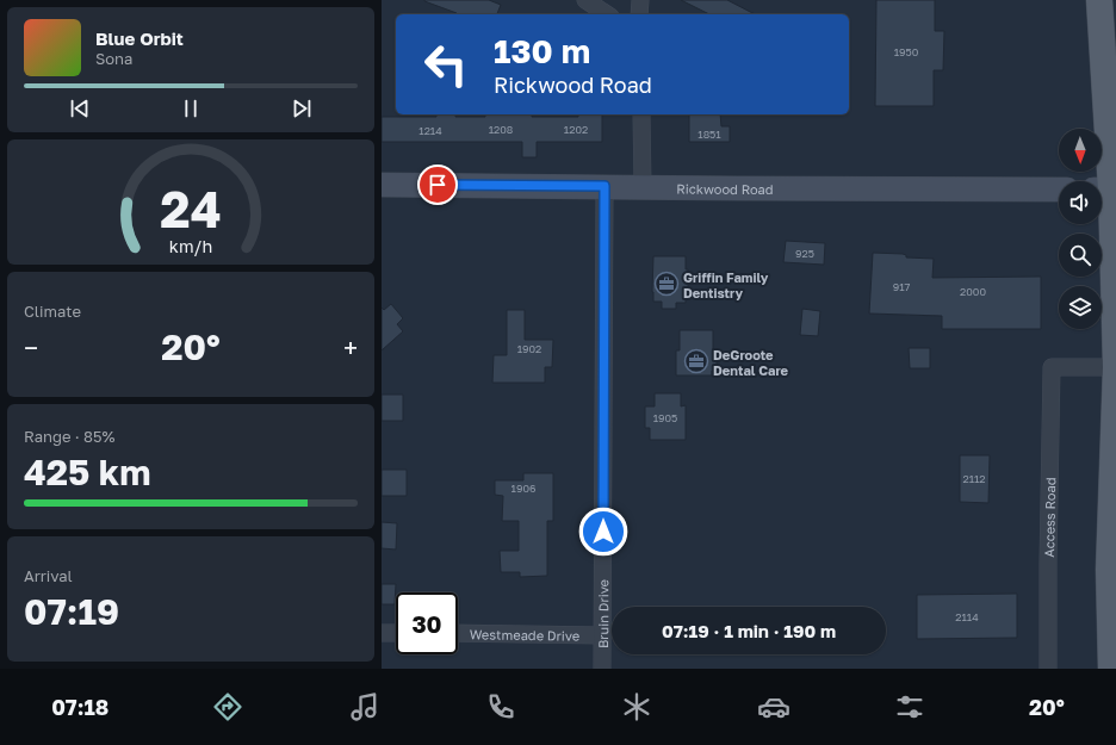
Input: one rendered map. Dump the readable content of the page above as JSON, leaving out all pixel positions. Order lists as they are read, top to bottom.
{
  "streets": {
    "main road": ["Rickwood Road"],
    "street": ["Access Road", "Bruin Drive", "Westmeade Drive"]
  },
  "crossings": [
    ["Rickwood Road", "Bruin Drive"],
    ["Bruin Drive", "Westmeade Drive"]
  ],
  "places": {
    "office": ["Griffin Family Dentistry", "DeGroote Dental Care"]
  },
  "house_numbers": [
    "1950",
    "1208",
    "1202",
    "1214",
    "1851",
    "925",
    "917",
    "2000",
    "1902",
    "1905",
    "2112",
    "1906",
    "2114"
  ],
  "north": "bottom",
  "page": {
    "turn": ["130 m", "Rickwood Road"],
    "song": ["Blue Orbit", "Sona"],
    "tile": [
      "Climate",
      ["Range · 85%", "425 km"],
      ["Arrival", "07:19"]
    ],
    "heat": ["−", "20°", "+"],
    "limit": "30",
    "trip": "07:19 · 1 min · 190 m",
    "tabs": ["07:18", "20°"],
    "gauge": ["24", "km/h"]
  }
}
